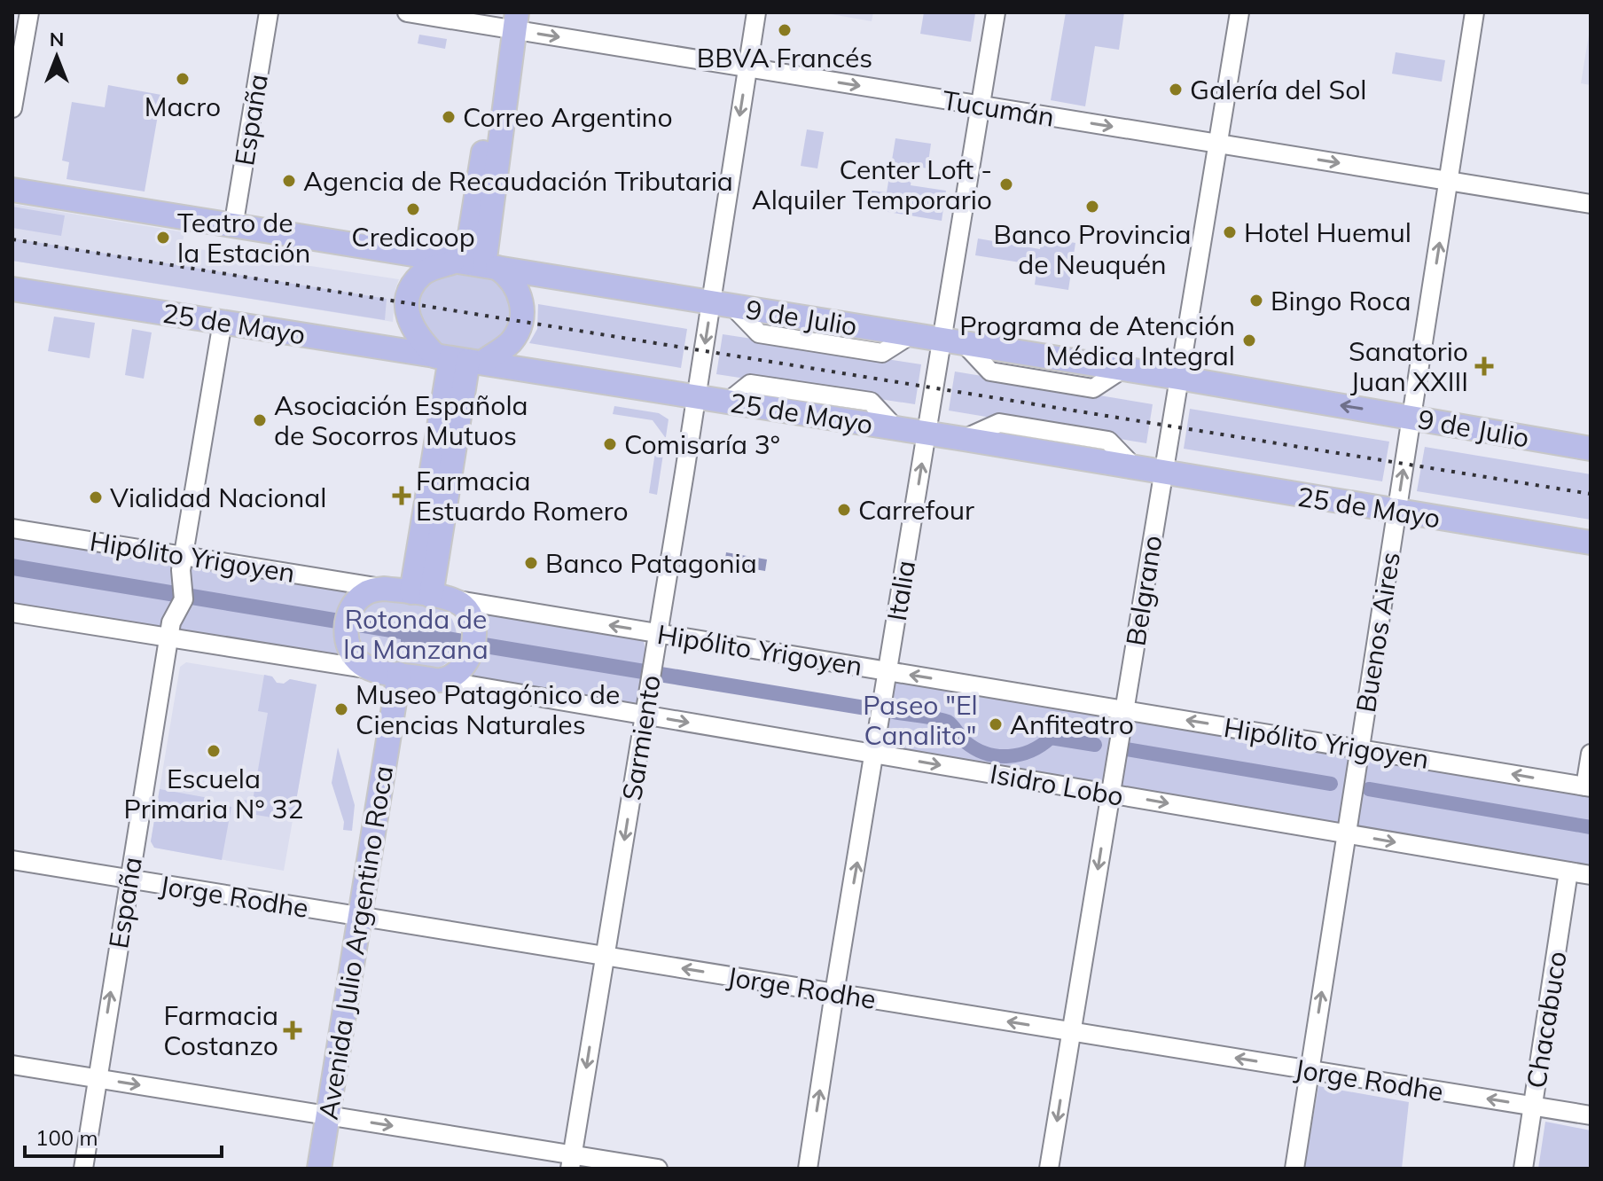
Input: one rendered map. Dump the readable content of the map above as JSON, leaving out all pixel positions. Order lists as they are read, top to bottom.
{
  "streets": {
    "main road": [
      "9 de Julio",
      "25 de Mayo",
      "Hipólito Yrigoyen",
      "Avenida Julio Argentino Roca"
    ],
    "street": [
      "Tucumán",
      "España",
      "Italia",
      "Belgrano",
      "Buenos Aires",
      "Sarmiento",
      "Isidro Lobo",
      "Jorge Rodhe",
      "Chacabuco"
    ]
  },
  "crossings": [
    ["Tucumán", "Italia"],
    ["Tucumán", "Belgrano"],
    ["Tucumán", "Buenos Aires"],
    ["Tucumán", "Sarmiento"],
    ["España", "9 de Julio"],
    ["España", "Hipólito Yrigoyen"],
    ["España", "Jorge Rodhe"],
    ["9 de Julio", "25 de Mayo"],
    ["9 de Julio", "Italia"],
    ["9 de Julio", "Belgrano"],
    ["9 de Julio", "Buenos Aires"],
    ["9 de Julio", "Sarmiento"],
    ["25 de Mayo", "Italia"],
    ["25 de Mayo", "Belgrano"],
    ["25 de Mayo", "Buenos Aires"],
    ["25 de Mayo", "Sarmiento"],
    ["Hipólito Yrigoyen", "Italia"],
    ["Hipólito Yrigoyen", "Belgrano"],
    ["Hipólito Yrigoyen", "Buenos Aires"],
    ["Hipólito Yrigoyen", "Sarmiento"],
    ["Hipólito Yrigoyen", "Isidro Lobo"],
    ["Hipólito Yrigoyen", "Avenida Julio Argentino Roca"],
    ["Italia", "Isidro Lobo"],
    ["Italia", "Jorge Rodhe"],
    ["Belgrano", "Isidro Lobo"],
    ["Belgrano", "Jorge Rodhe"],
    ["Buenos Aires", "Isidro Lobo"],
    ["Buenos Aires", "Jorge Rodhe"],
    ["Sarmiento", "Isidro Lobo"],
    ["Sarmiento", "Jorge Rodhe"],
    ["Isidro Lobo", "Avenida Julio Argentino Roca"],
    ["Isidro Lobo", "Chacabuco"],
    ["Jorge Rodhe", "Avenida Julio Argentino Roca"],
    ["Jorge Rodhe", "Chacabuco"]
  ],
  "one_way": [
    "Tucumán",
    "Hipólito Yrigoyen",
    "Italia",
    "Buenos Aires",
    "Sarmiento",
    "Isidro Lobo",
    "Jorge Rodhe"
  ],
  "parks": ["Rotonda de la Manzana", "Paseo \"El Canalito\""],
  "places": {
    "other": [
      "BBVA Francés",
      "Macro",
      "Galería del Sol",
      "Correo Argentino",
      "Agencia de Recaudación Tributaria",
      "Center Loft - Alquiler Temporario",
      "Banco Provincia de Neuquén",
      "Credicoop",
      "Hotel Huemul",
      "Teatro de la Estación",
      "Bingo Roca",
      "Programa de Atención Médica Integral",
      "Asociación Española de Socorros Mutuos",
      "Comisaría 3°",
      "Vialidad Nacional",
      "Carrefour",
      "Banco Patagonia",
      "Museo Patagónico de Ciencias Naturales",
      "Anfiteatro",
      "Escuela Primaria N° 32"
    ],
    "health": ["Sanatorio Juan XXIII", "Farmacia Estuardo Romero", "Farmacia Costanzo"]
  },
  "scale_bar": "100 m",
  "north": "top"
}
